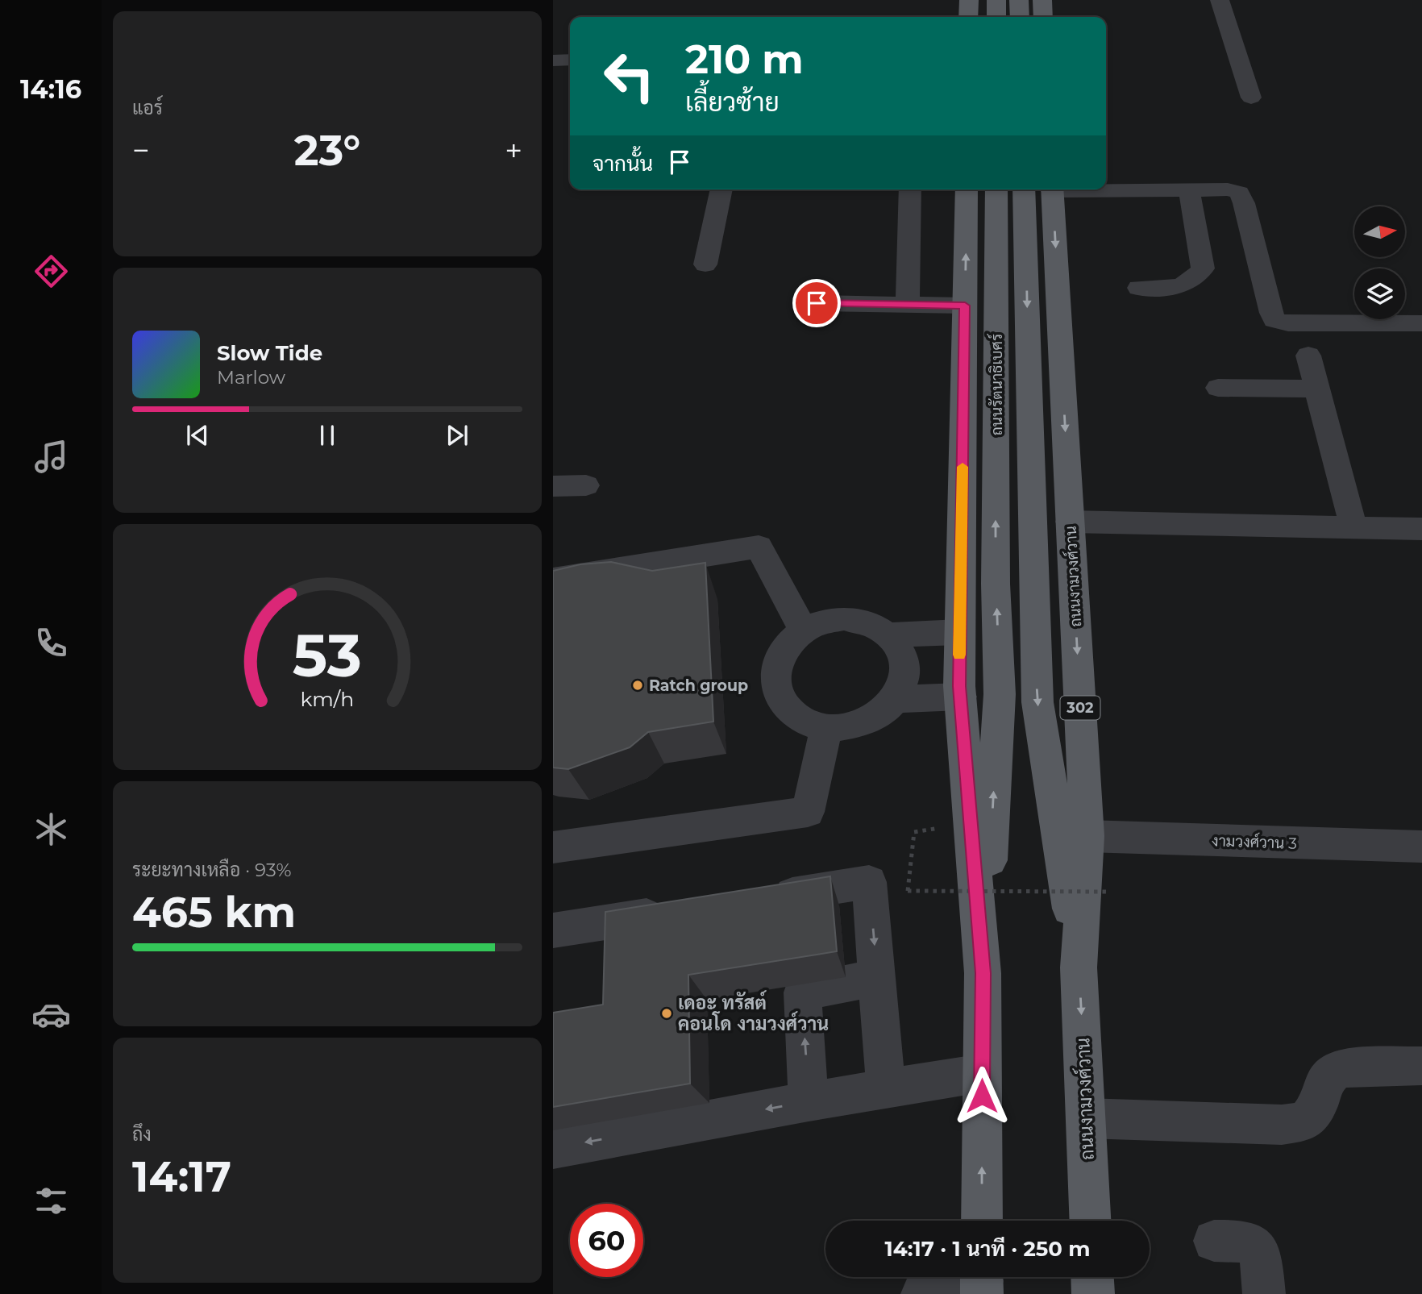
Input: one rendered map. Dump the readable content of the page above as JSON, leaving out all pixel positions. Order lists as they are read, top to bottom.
{
  "streets": {
    "main road": ["ถนนรัตนาธิเบศร์", "ถนนงามวงศ์วาน", "302"],
    "street": ["งามวงศ์วาน 3"]
  },
  "crossings": [
    ["ถนนรัตนาธิเบศร์", "ถนนงามวงศ์วาน"],
    ["ถนนงามวงศ์วาน", "งามวงศ์วาน 3"]
  ],
  "places": ["Ratch group", "เดอะ ทรัสต์ คอนโด งามวงศ์วาน"],
  "north": "right",
  "page": {
    "tabs": "14:16",
    "tile": [
      "แอร์",
      ["ระยะทางเหลือ · 93%", "465 km"],
      ["ถึง", "14:17"]
    ],
    "turn": ["210 m", "เลี้ยวซ้าย"],
    "heat": ["−", "23°", "+"],
    "then": "จากนั้น",
    "song": ["Slow Tide", "Marlow"],
    "limit": "60",
    "trip": "14:17 · 1 นาที · 250 m",
    "gauge": ["53", "km/h"]
  }
}
